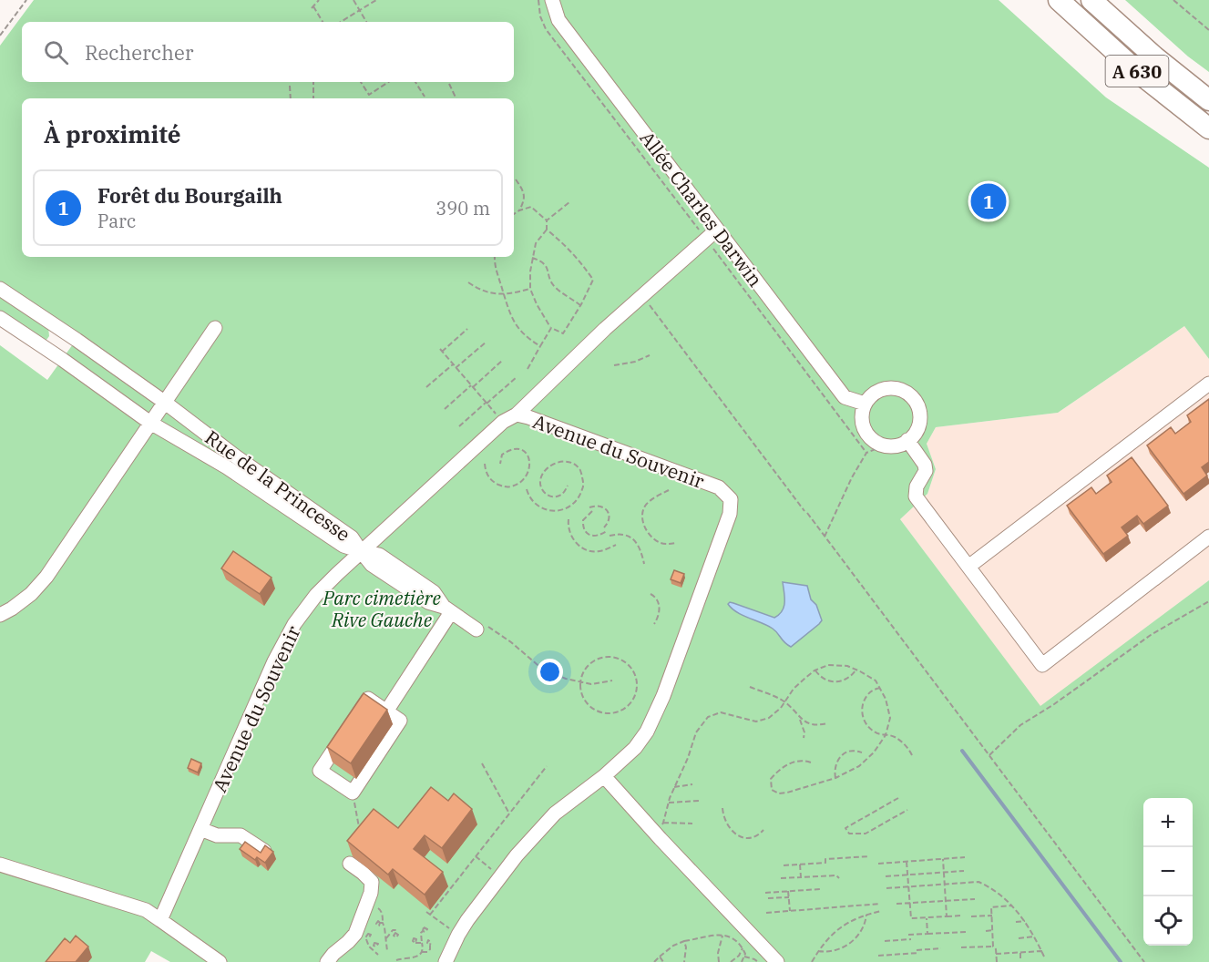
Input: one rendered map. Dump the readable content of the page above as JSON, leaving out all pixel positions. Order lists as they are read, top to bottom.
{
  "streets": {
    "highway": ["A 630"],
    "street": ["Allée Charles Darwin", "Avenue du Souvenir", "Rue de la Princesse"]
  },
  "crossings": [
    ["Avenue du Souvenir", "Rue de la Princesse"]
  ],
  "parks": ["Parc cimetière Rive Gauche"],
  "page": {
    "search": "Rechercher",
    "heading": "À proximité",
    "list": [
      {
        "mark": "1",
        "name": "Forêt du Bourgailh",
        "note": "Parc",
        "value": "390 m"
      }
    ],
    "pins": "1",
    "map_buttons": ["+", "−"]
  }
}
